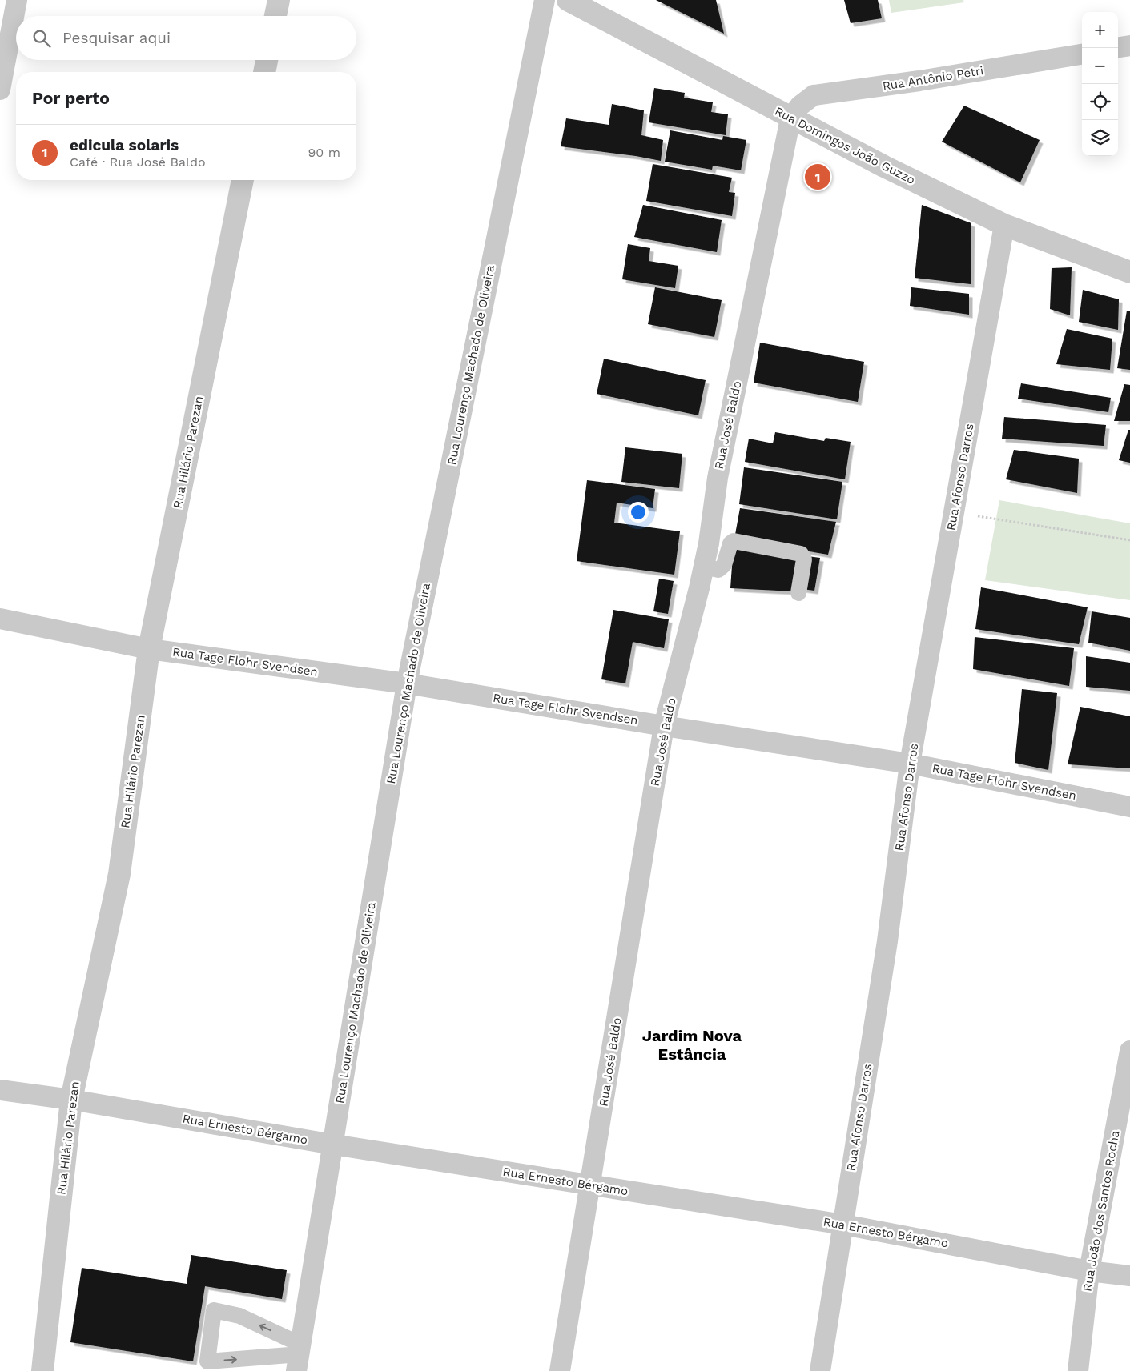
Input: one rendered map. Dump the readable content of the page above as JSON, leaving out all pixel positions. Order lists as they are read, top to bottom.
{
  "streets": {
    "street": [
      "Rua Antônio Petri",
      "Rua Domingos João Guzzo",
      "Rua Lourenço Machado de Oliveira",
      "Rua José Baldo",
      "Rua Hilário Parezan",
      "Rua Afonso Darros",
      "Rua Tage Flohr Svendsen",
      "Rua Ernesto Bérgamo",
      "Rua João dos Santos Rocha"
    ]
  },
  "crossings": [
    ["Rua Antônio Petri", "Rua Domingos João Guzzo"],
    ["Rua Antônio Petri", "Rua José Baldo"],
    ["Rua Domingos João Guzzo", "Rua José Baldo"],
    ["Rua Domingos João Guzzo", "Rua Afonso Darros"],
    ["Rua Lourenço Machado de Oliveira", "Rua Tage Flohr Svendsen"],
    ["Rua Lourenço Machado de Oliveira", "Rua Ernesto Bérgamo"],
    ["Rua José Baldo", "Rua Tage Flohr Svendsen"],
    ["Rua José Baldo", "Rua Ernesto Bérgamo"],
    ["Rua Hilário Parezan", "Rua Tage Flohr Svendsen"],
    ["Rua Hilário Parezan", "Rua Ernesto Bérgamo"],
    ["Rua Afonso Darros", "Rua Tage Flohr Svendsen"],
    ["Rua Afonso Darros", "Rua Ernesto Bérgamo"],
    ["Rua Ernesto Bérgamo", "Rua João dos Santos Rocha"]
  ],
  "districts": ["Jardim Nova Estância"],
  "page": {
    "map_buttons": ["+", "−"],
    "search": "Pesquisar aqui",
    "heading": "Por perto",
    "list": [
      {
        "mark": "1",
        "name": "edicula solaris",
        "note": "Café · Rua José Baldo",
        "value": "90 m"
      }
    ],
    "pins": "1"
  }
}
